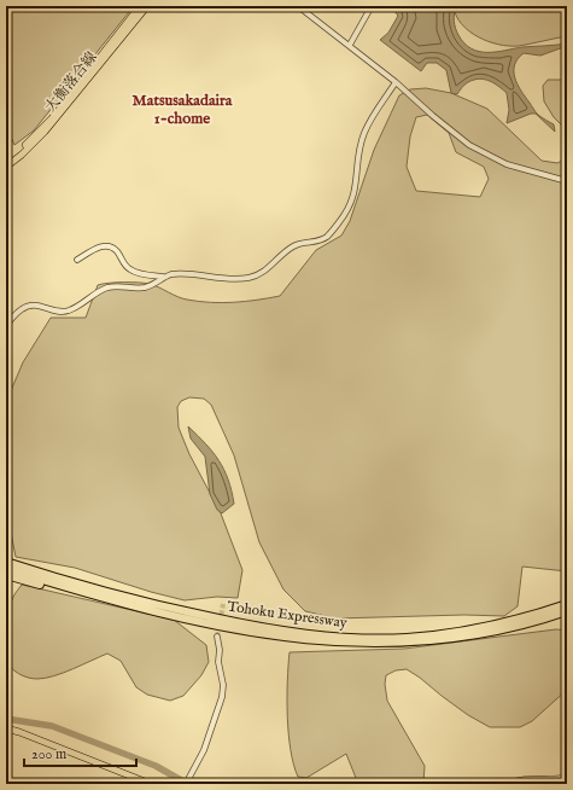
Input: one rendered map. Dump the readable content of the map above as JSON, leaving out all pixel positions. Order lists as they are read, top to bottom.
{
  "streets": {
    "highway": ["Tohoku Expressway"],
    "main road": ["大衡落合線"]
  },
  "districts": ["Matsusakadaira 1-chome"],
  "scale_bar": "200 m"
}
